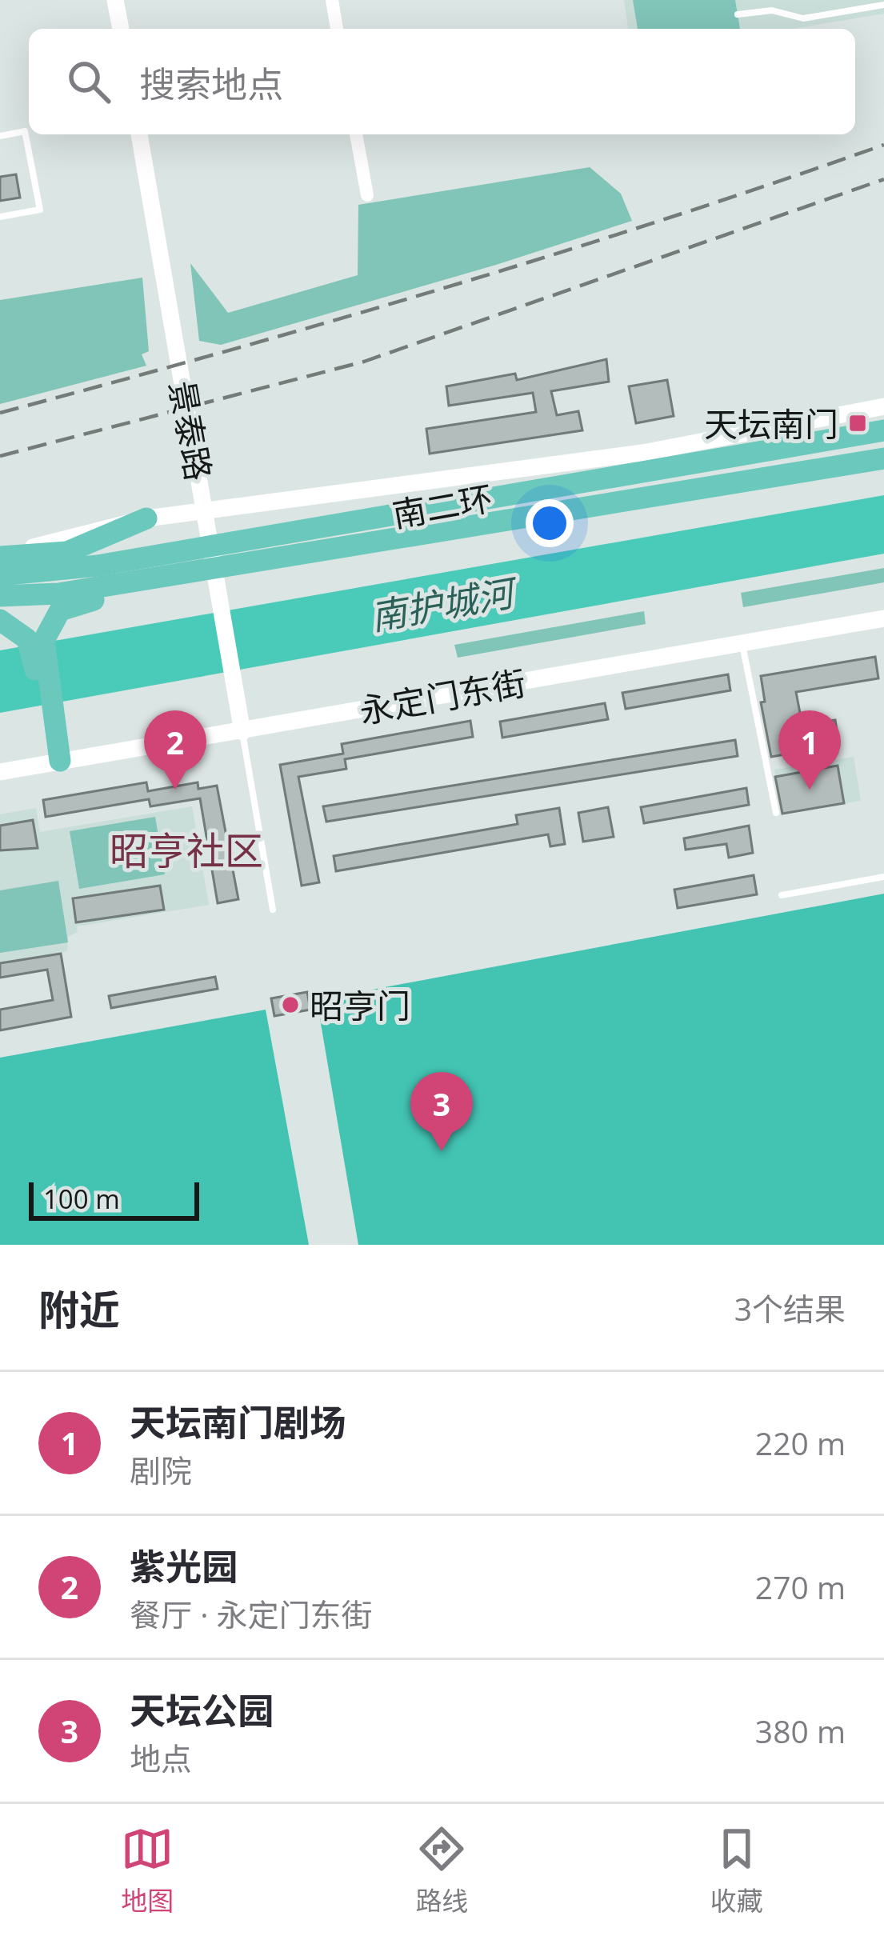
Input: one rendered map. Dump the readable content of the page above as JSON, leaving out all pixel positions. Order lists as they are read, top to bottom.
{
  "streets": {
    "highway": ["南二环"],
    "street": ["景泰路", "永定门东街"]
  },
  "crossings": [
    ["景泰路", "永定门东街"]
  ],
  "districts": ["昭亨社区"],
  "water": ["南护城河"],
  "places": {
    "transit": ["天坛南门"],
    "other": ["昭亨门"]
  },
  "scale_bar": "100 m",
  "page": {
    "search": "搜索地点",
    "pins": ["1", "2", "3"],
    "scale": "100 m",
    "heading": ["附近", "3个结果"],
    "list": [
      {
        "mark": "1",
        "name": "天坛南门剧场",
        "note": "剧院",
        "value": "220 m"
      },
      {
        "mark": "2",
        "name": "紫光园",
        "note": "餐厅 · 永定门东街",
        "value": "270 m"
      },
      {
        "mark": "3",
        "name": "天坛公园",
        "note": "地点",
        "value": "380 m"
      }
    ],
    "nav": ["地图", "路线", "收藏"]
  }
}
